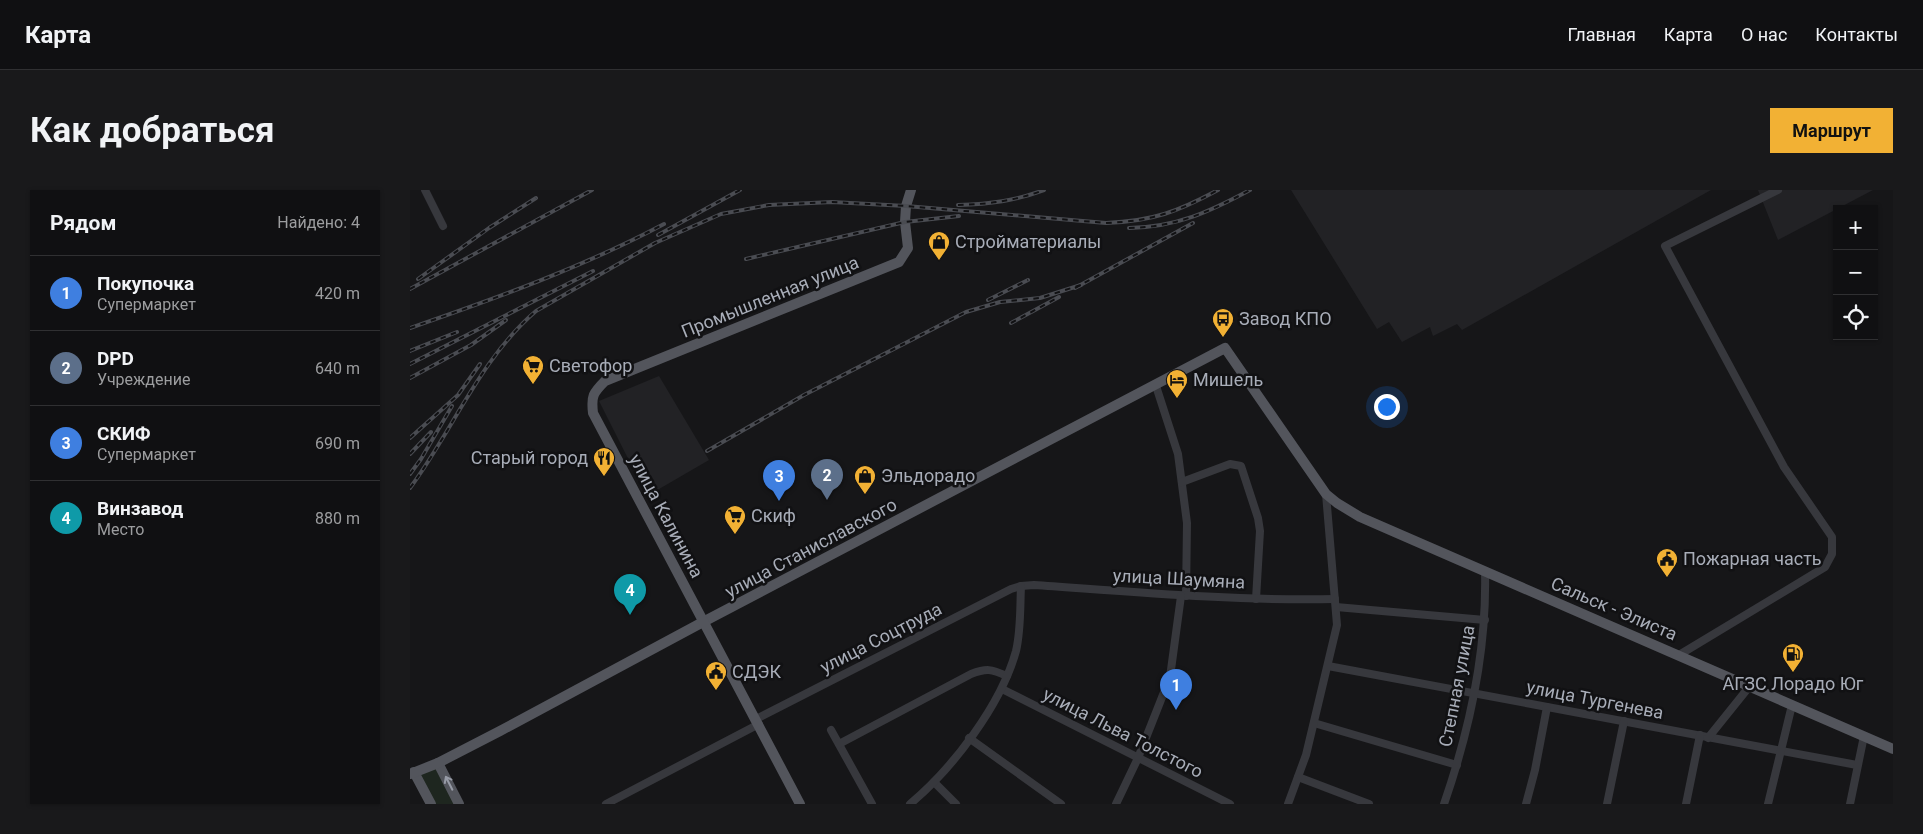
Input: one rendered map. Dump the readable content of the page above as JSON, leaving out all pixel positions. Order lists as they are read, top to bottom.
{
  "streets": {
    "main road": [
      "Промышленная улица",
      "улица Калинина",
      "улица Станиславского",
      "Сальск - Элиста"
    ],
    "street": [
      "улица Шаумяна",
      "улица Соцтруда",
      "Степная улица",
      "улица Тургенева",
      "улица Льва Толстого"
    ]
  },
  "crossings": [
    ["Промышленная улица", "улица Калинина"],
    ["улица Калинина", "улица Станиславского"],
    ["улица Калинина", "улица Соцтруда"],
    ["улица Станиславского", "Сальск - Элиста"],
    ["улица Шаумяна", "улица Соцтруда"],
    ["Сальск - Элиста", "Степная улица"],
    ["Степная улица", "улица Тургенева"]
  ],
  "places": {
    "shop": ["Стройматериалы", "Эльдорадо"],
    "bus stop": ["Завод КПО"],
    "supermarket": ["Светофор", "Скиф"],
    "hotel": ["Мишель"],
    "restaurant": ["Старый город"],
    "public building": ["Пожарная часть", "СДЭК"],
    "fuel station": ["АГЗС Лорадо Юг"]
  },
  "page": {
    "header": "Карта",
    "nav": [
      "Главная",
      "Карта",
      "О нас",
      "Контакты"
    ],
    "buttons": "Маршрут",
    "title": "Как добраться",
    "heading": ["Рядом", "Найдено: 4"],
    "map_buttons": ["+", "−"],
    "list": [
      {
        "mark": "1",
        "name": "Покупочка",
        "note": "Супермаркет",
        "value": "420 m"
      },
      {
        "mark": "2",
        "name": "DPD",
        "note": "Учреждение",
        "value": "640 m"
      },
      {
        "mark": "3",
        "name": "СКИФ",
        "note": "Супермаркет",
        "value": "690 m"
      },
      {
        "mark": "4",
        "name": "Винзавод",
        "note": "Место",
        "value": "880 m"
      }
    ],
    "pins": [
      "2",
      "3",
      "4",
      "1"
    ]
  }
}
